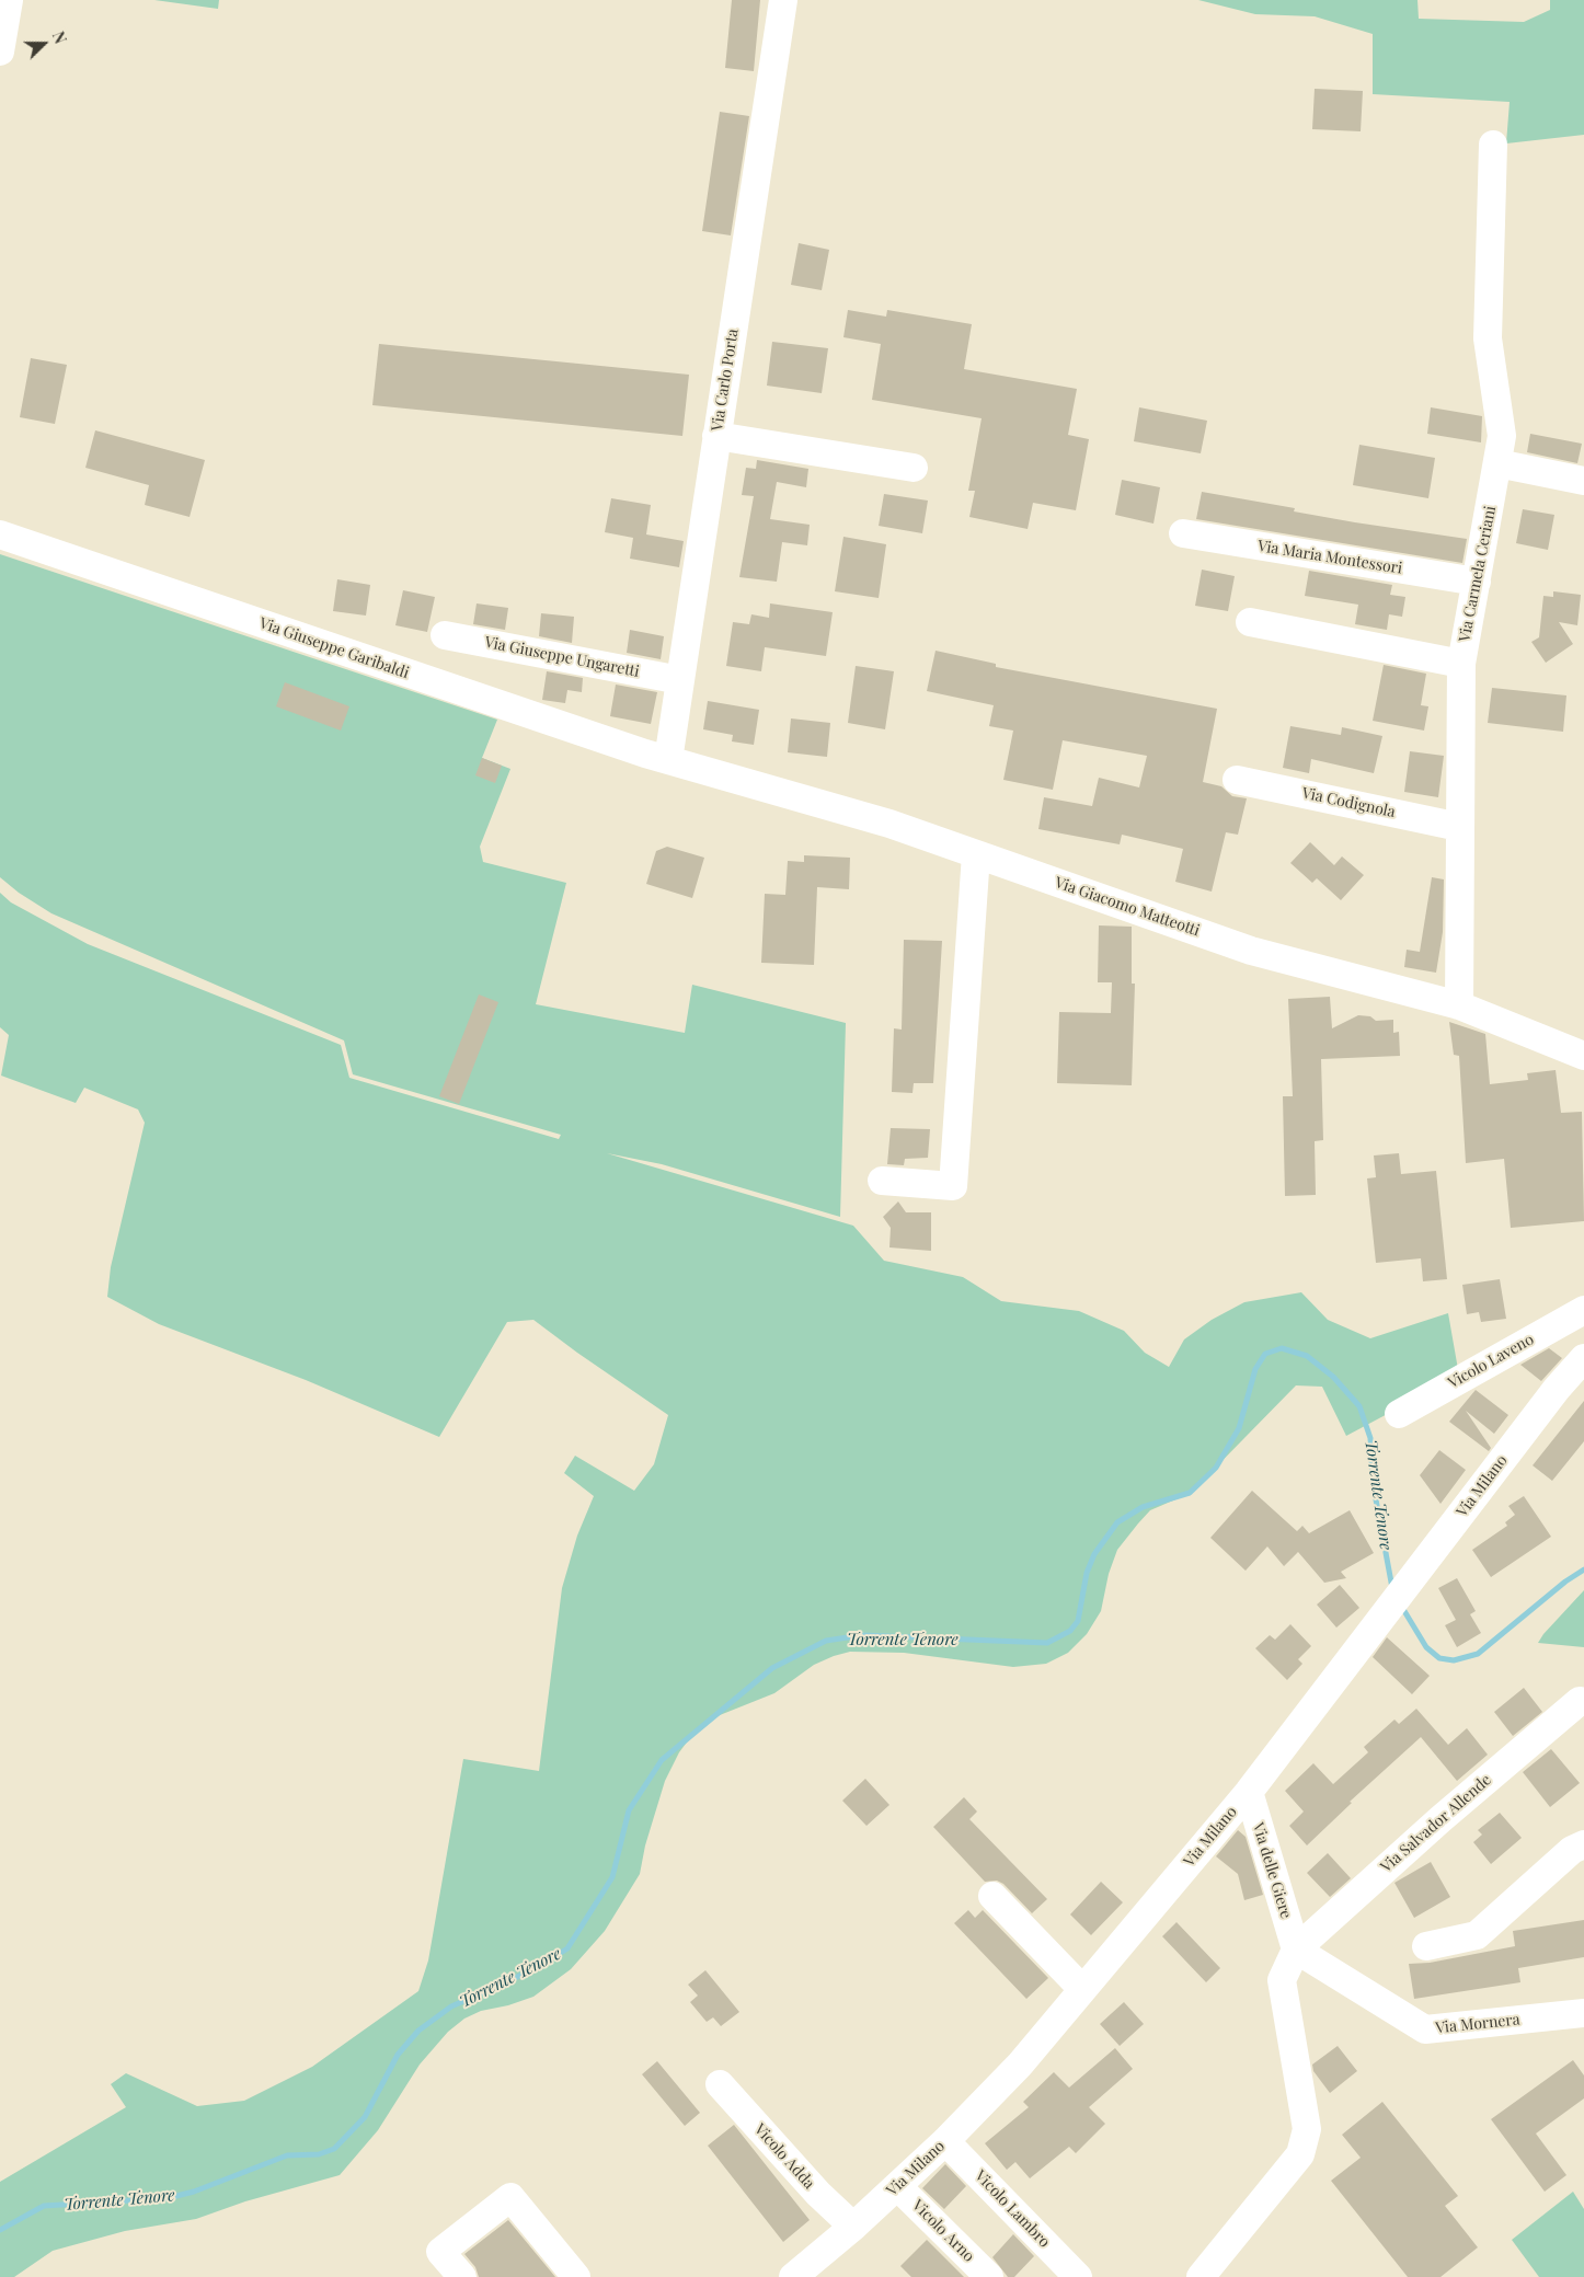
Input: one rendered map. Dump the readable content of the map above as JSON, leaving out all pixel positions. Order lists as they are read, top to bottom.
{
  "streets": {
    "street": [
      "Via Carlo Porta",
      "Via Maria Montessori",
      "Via Carmela Ceriani",
      "Via Giuseppe Garibaldi",
      "Via Giuseppe Ungaretti",
      "Via Codignola",
      "Via Giacomo Matteotti",
      "Vicolo Laveno",
      "Via Milano",
      "Via Salvador Allende",
      "Via delle Giere",
      "Via Mornera",
      "Vicolo Adda",
      "Vicolo Lambro",
      "Vicolo Arno"
    ]
  },
  "crossings": [
    ["Via Carlo Porta", "Via Giuseppe Garibaldi"],
    ["Via Carlo Porta", "Via Giuseppe Ungaretti"],
    ["Via Carlo Porta", "Via Giacomo Matteotti"],
    ["Via Maria Montessori", "Via Carmela Ceriani"],
    ["Via Carmela Ceriani", "Via Codignola"],
    ["Via Carmela Ceriani", "Via Giacomo Matteotti"],
    ["Via Giuseppe Garibaldi", "Via Giacomo Matteotti"],
    ["Via Milano", "Via delle Giere"],
    ["Via Milano", "Vicolo Adda"],
    ["Via Milano", "Vicolo Lambro"],
    ["Via Milano", "Vicolo Arno"],
    ["Via Salvador Allende", "Via delle Giere"],
    ["Via Salvador Allende", "Via Mornera"],
    ["Via delle Giere", "Via Mornera"]
  ],
  "water": ["Torrente Tenore"],
  "north": "right"
}
